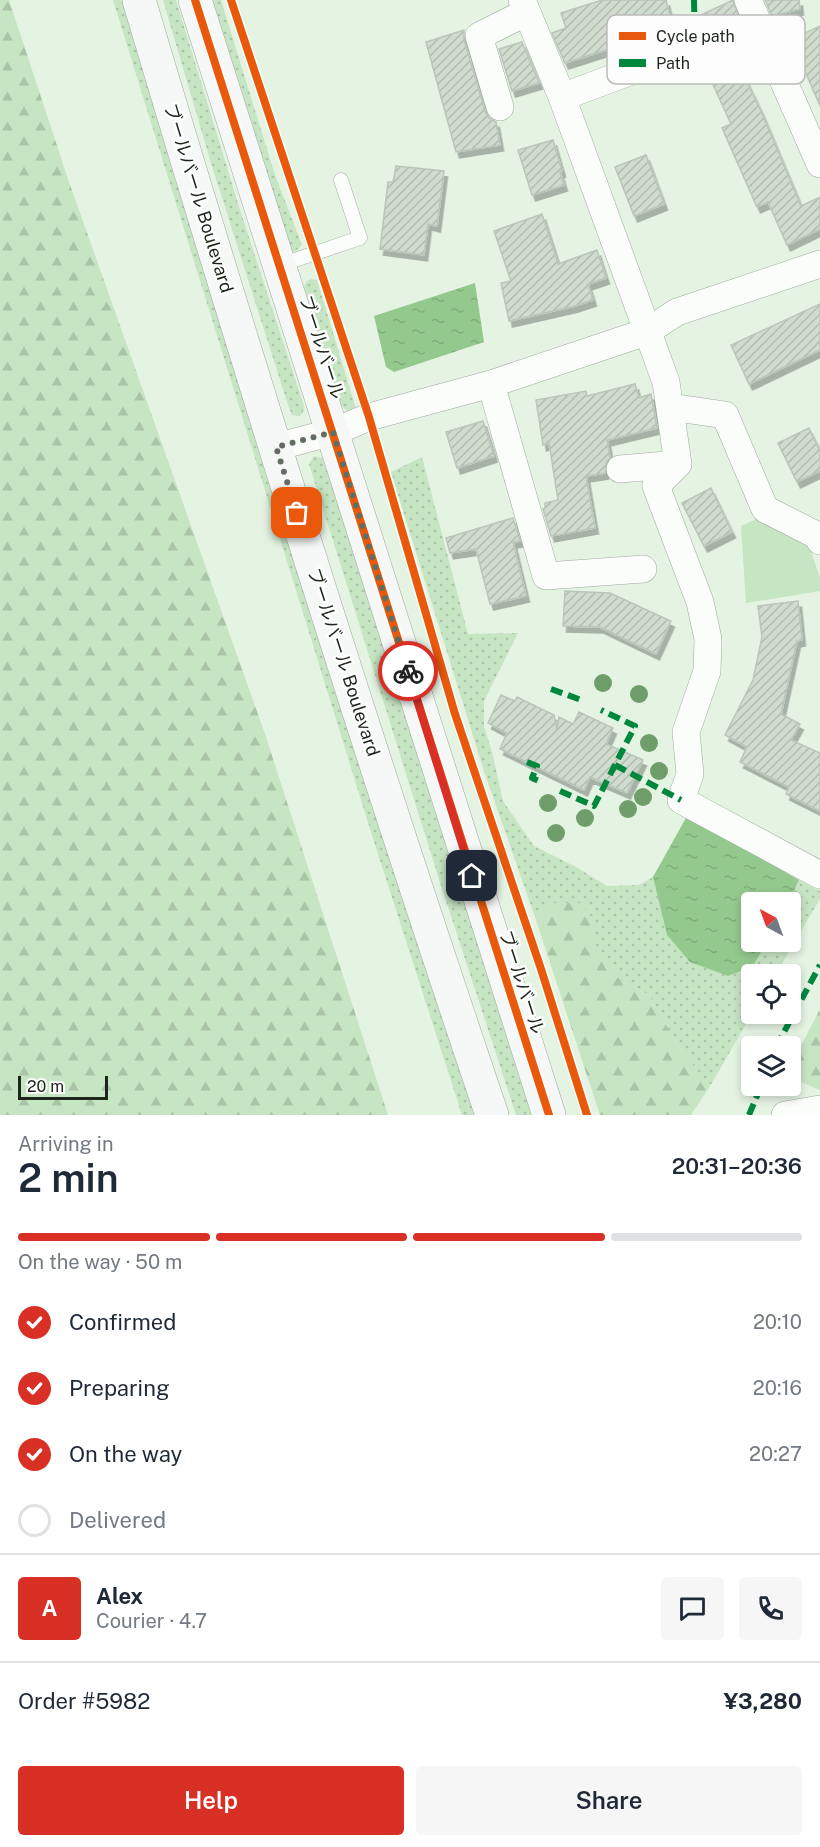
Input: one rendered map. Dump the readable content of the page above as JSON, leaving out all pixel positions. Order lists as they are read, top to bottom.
{
  "streets": {
    "street": ["ブールバール Boulevard", "ブールバール"]
  },
  "legend": ["Cycle path", "Path"],
  "scale_bar": "20 m",
  "north": "top left",
  "page": {
    "scale": "20 m",
    "heading": ["2 min", "Arriving in", "20:31–20:36"],
    "panel": [
      "Alex",
      "Courier · 4.7",
      "Order #5982",
      "¥3,280"
    ],
    "bar": "On the way · 50 m",
    "list": [
      ["Confirmed", "20:10"],
      ["Preparing", "20:16"],
      ["On the way", "20:27"],
      "Delivered"
    ],
    "round": "A",
    "buttons": ["Help", "Share"]
  }
}
